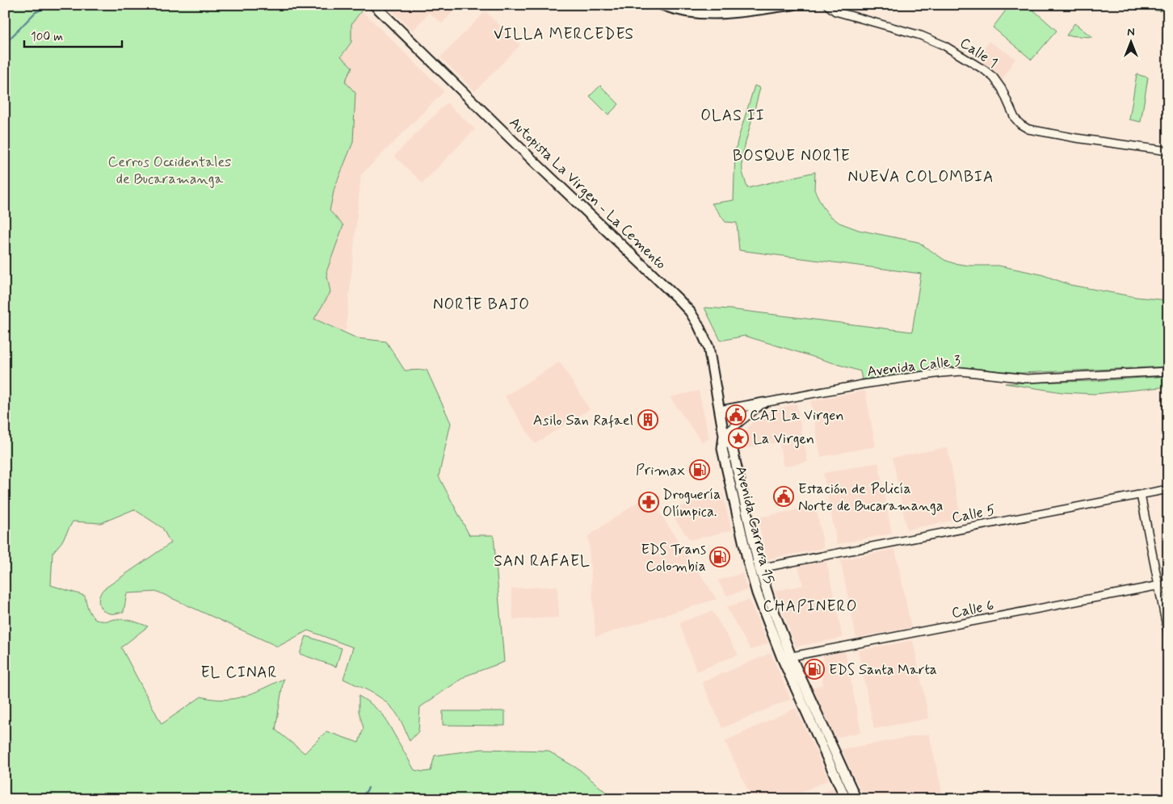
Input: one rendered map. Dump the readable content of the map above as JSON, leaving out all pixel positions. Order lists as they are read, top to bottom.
{
  "streets": {
    "main road": ["Autopista La Virgen - La Cemento", "Avenida Carrera 15"],
    "street": [
      "Calle 1",
      "Avenida Calle 3",
      "Calle 5",
      "Calle 6"
    ]
  },
  "crossings": [
    ["Autopista La Virgen - La Cemento", "Avenida Calle 3"],
    ["Autopista La Virgen - La Cemento", "Avenida Carrera 15"],
    ["Avenida Calle 3", "Avenida Carrera 15"],
    ["Calle 5", "Avenida Carrera 15"],
    ["Avenida Carrera 15", "Calle 6"]
  ],
  "districts": [
    "VILLA MERCEDES",
    "OLAS II",
    "BOSQUE NORTE",
    "NUEVA COLOMBIA",
    "NORTE BAJO",
    "SAN RAFAEL",
    "CHAPINERO",
    "EL CINAR"
  ],
  "parks": ["Cerros Occidentales de Bucaramanga"],
  "places": {
    "public building": ["CAI La Virgen", "Estación de Policía Norte de Bucaramanga"],
    "building": ["Asilo San Rafael"],
    "place": ["La Virgen"],
    "fuel station": ["Primax", "EDS Trans Colombia", "EDS Santa Marta"],
    "pharmacy": ["Droguería Olímpica."]
  },
  "scale_bar": "100 m",
  "north": "top"
}
